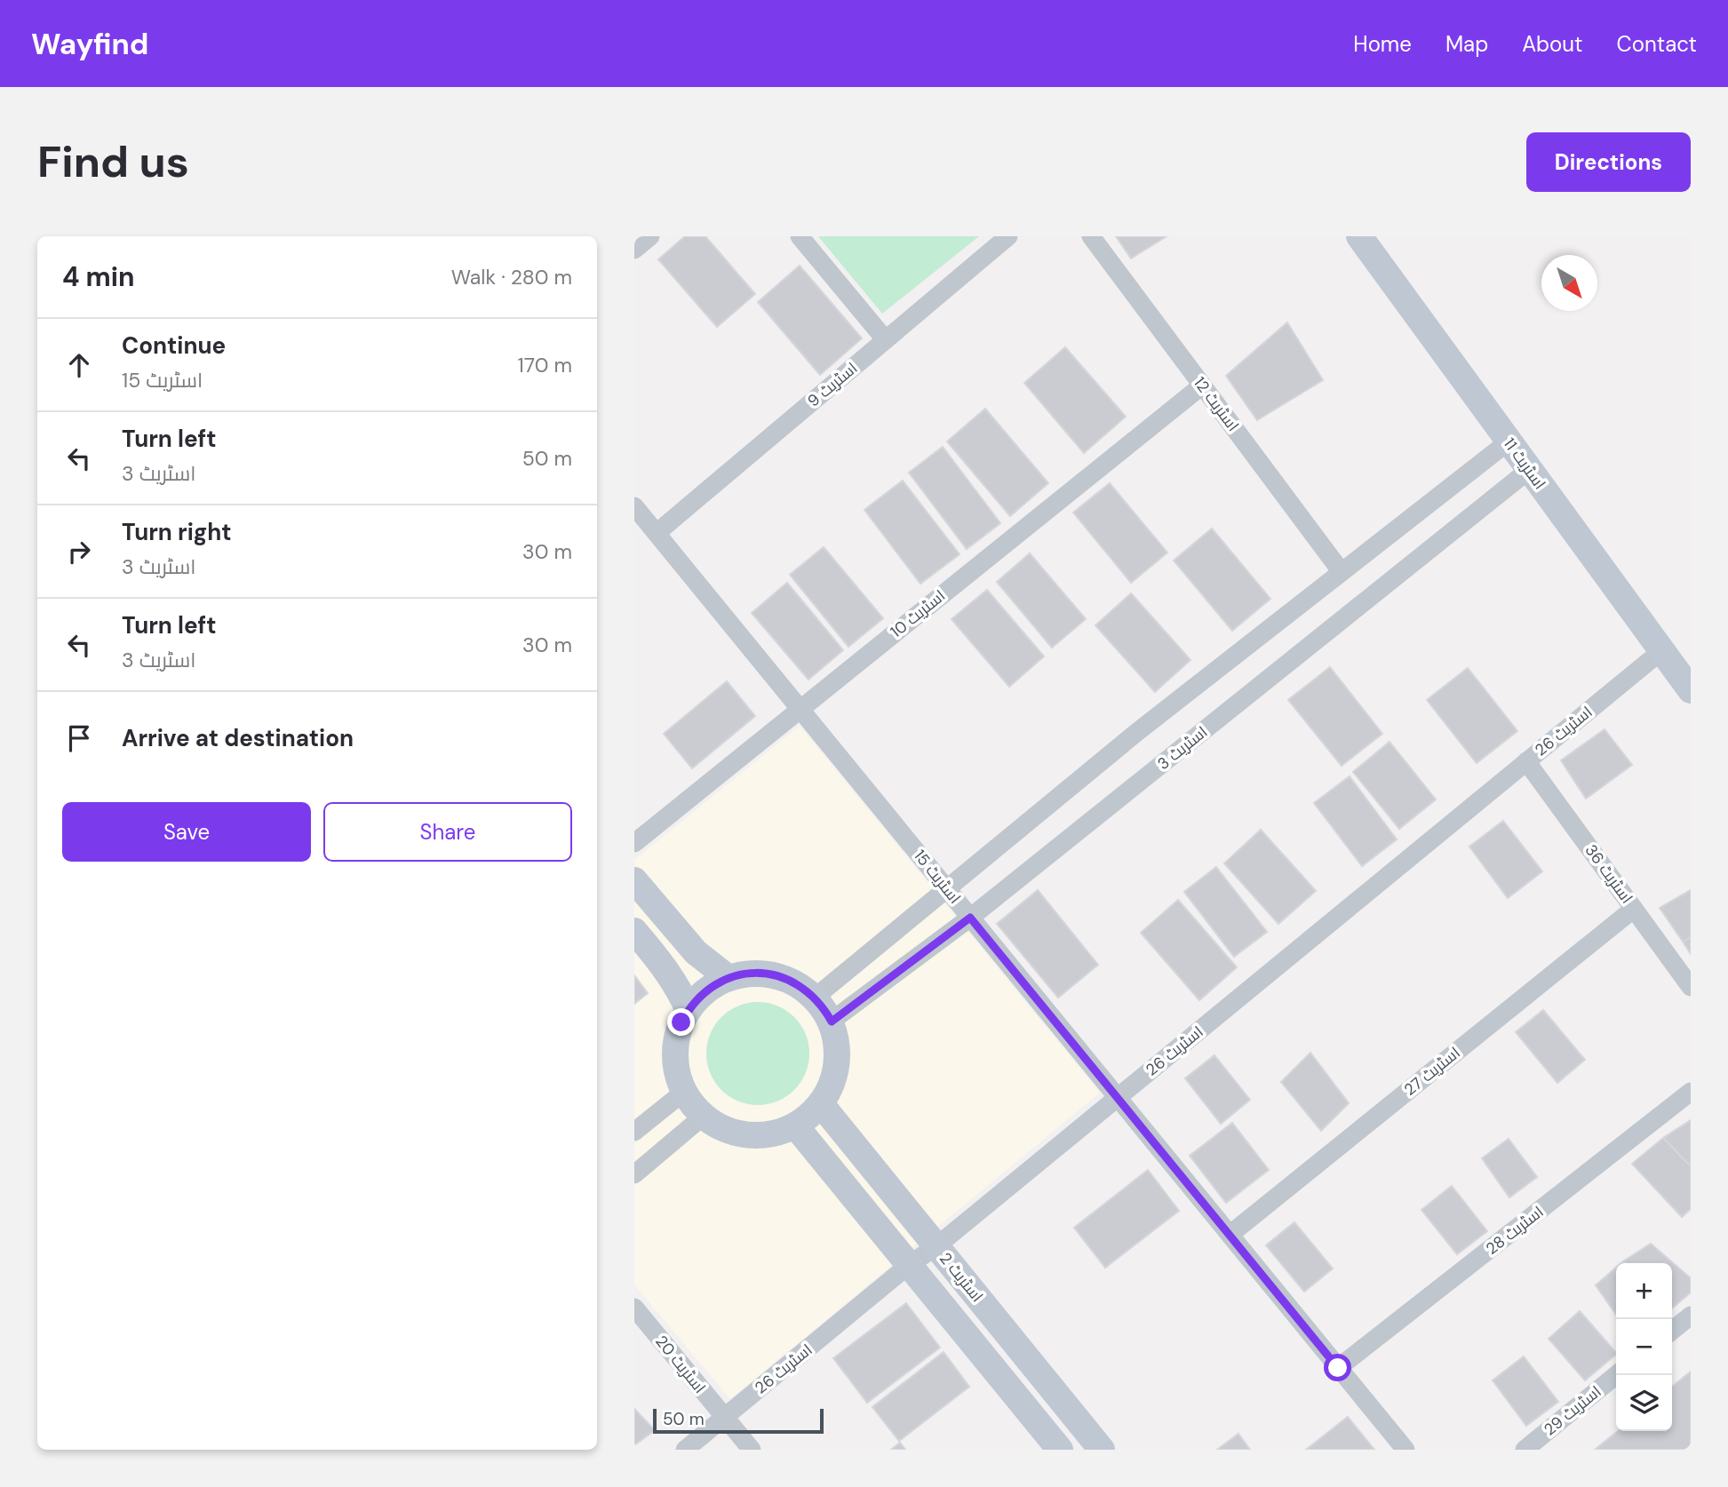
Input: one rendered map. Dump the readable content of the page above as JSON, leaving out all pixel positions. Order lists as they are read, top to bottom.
{
  "streets": {
    "main road": ["اسٹریٹ 11", "اسٹریٹ 2"],
    "street": [
      "اسٹریٹ 9",
      "اسٹریٹ 12",
      "اسٹریٹ 10",
      "اسٹریٹ 26",
      "اسٹریٹ 3",
      "اسٹریٹ 36",
      "اسٹریٹ 15",
      "اسٹریٹ 27",
      "اسٹریٹ 28",
      "اسٹریٹ 20",
      "اسٹریٹ 29"
    ]
  },
  "crossings": [
    ["اسٹریٹ 9", "اسٹریٹ 15"],
    ["اسٹریٹ 12", "اسٹریٹ 10"],
    ["اسٹریٹ 11", "اسٹریٹ 26"],
    ["اسٹریٹ 11", "اسٹریٹ 3"],
    ["اسٹریٹ 10", "اسٹریٹ 15"],
    ["اسٹریٹ 26", "اسٹریٹ 36"],
    ["اسٹریٹ 26", "اسٹریٹ 15"],
    ["اسٹریٹ 26", "اسٹریٹ 2"],
    ["اسٹریٹ 26", "اسٹریٹ 20"],
    ["اسٹریٹ 3", "اسٹریٹ 15"],
    ["اسٹریٹ 3", "اسٹریٹ 2"],
    ["اسٹریٹ 36", "اسٹریٹ 27"],
    ["اسٹریٹ 15", "اسٹریٹ 27"],
    ["اسٹریٹ 15", "اسٹریٹ 28"]
  ],
  "scale_bar": "50 m",
  "north": "bottom right",
  "page": {
    "header": "Wayfind",
    "nav": [
      "Home",
      "Map",
      "About",
      "Contact"
    ],
    "buttons": [
      "Directions",
      ["Save", "Share"]
    ],
    "title": "Find us",
    "heading": ["4 min", "Walk · 280 m"],
    "list": [
      ["Continue", "اسٹریٹ 15", "170 m"],
      ["Turn left", "اسٹریٹ 3", "50 m"],
      ["Turn right", "اسٹریٹ 3", "30 m"],
      ["Turn left", "اسٹریٹ 3", "30 m"],
      "Arrive at destination"
    ],
    "map_buttons": ["+", "−"],
    "scale": "50 m"
  }
}
